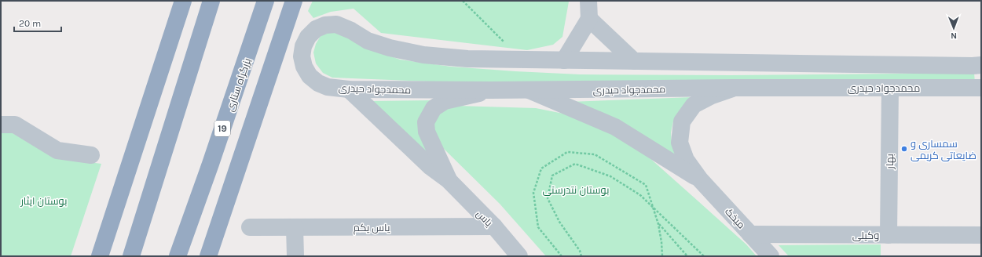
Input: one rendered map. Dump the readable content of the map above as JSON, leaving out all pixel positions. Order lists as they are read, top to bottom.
{
  "streets": {
    "highway": ["بزرگراه ستاری", "19"],
    "street": [
      "محمدجواد حیدری",
      "بهار",
      "یاس",
      "میخک",
      "یاس یکم",
      "وکیلی"
    ]
  },
  "crossings": [
    ["محمدجواد حیدری", "بهار"],
    ["بهار", "وکیلی"],
    ["یاس", "یاس یکم"],
    ["میخک", "وکیلی"]
  ],
  "parks": ["بوستان نتدرستی", "بوستان ایثار"],
  "places": ["سمساری و ضایعاتی کریمی"],
  "scale_bar": "20 m",
  "north": "bottom"
}
